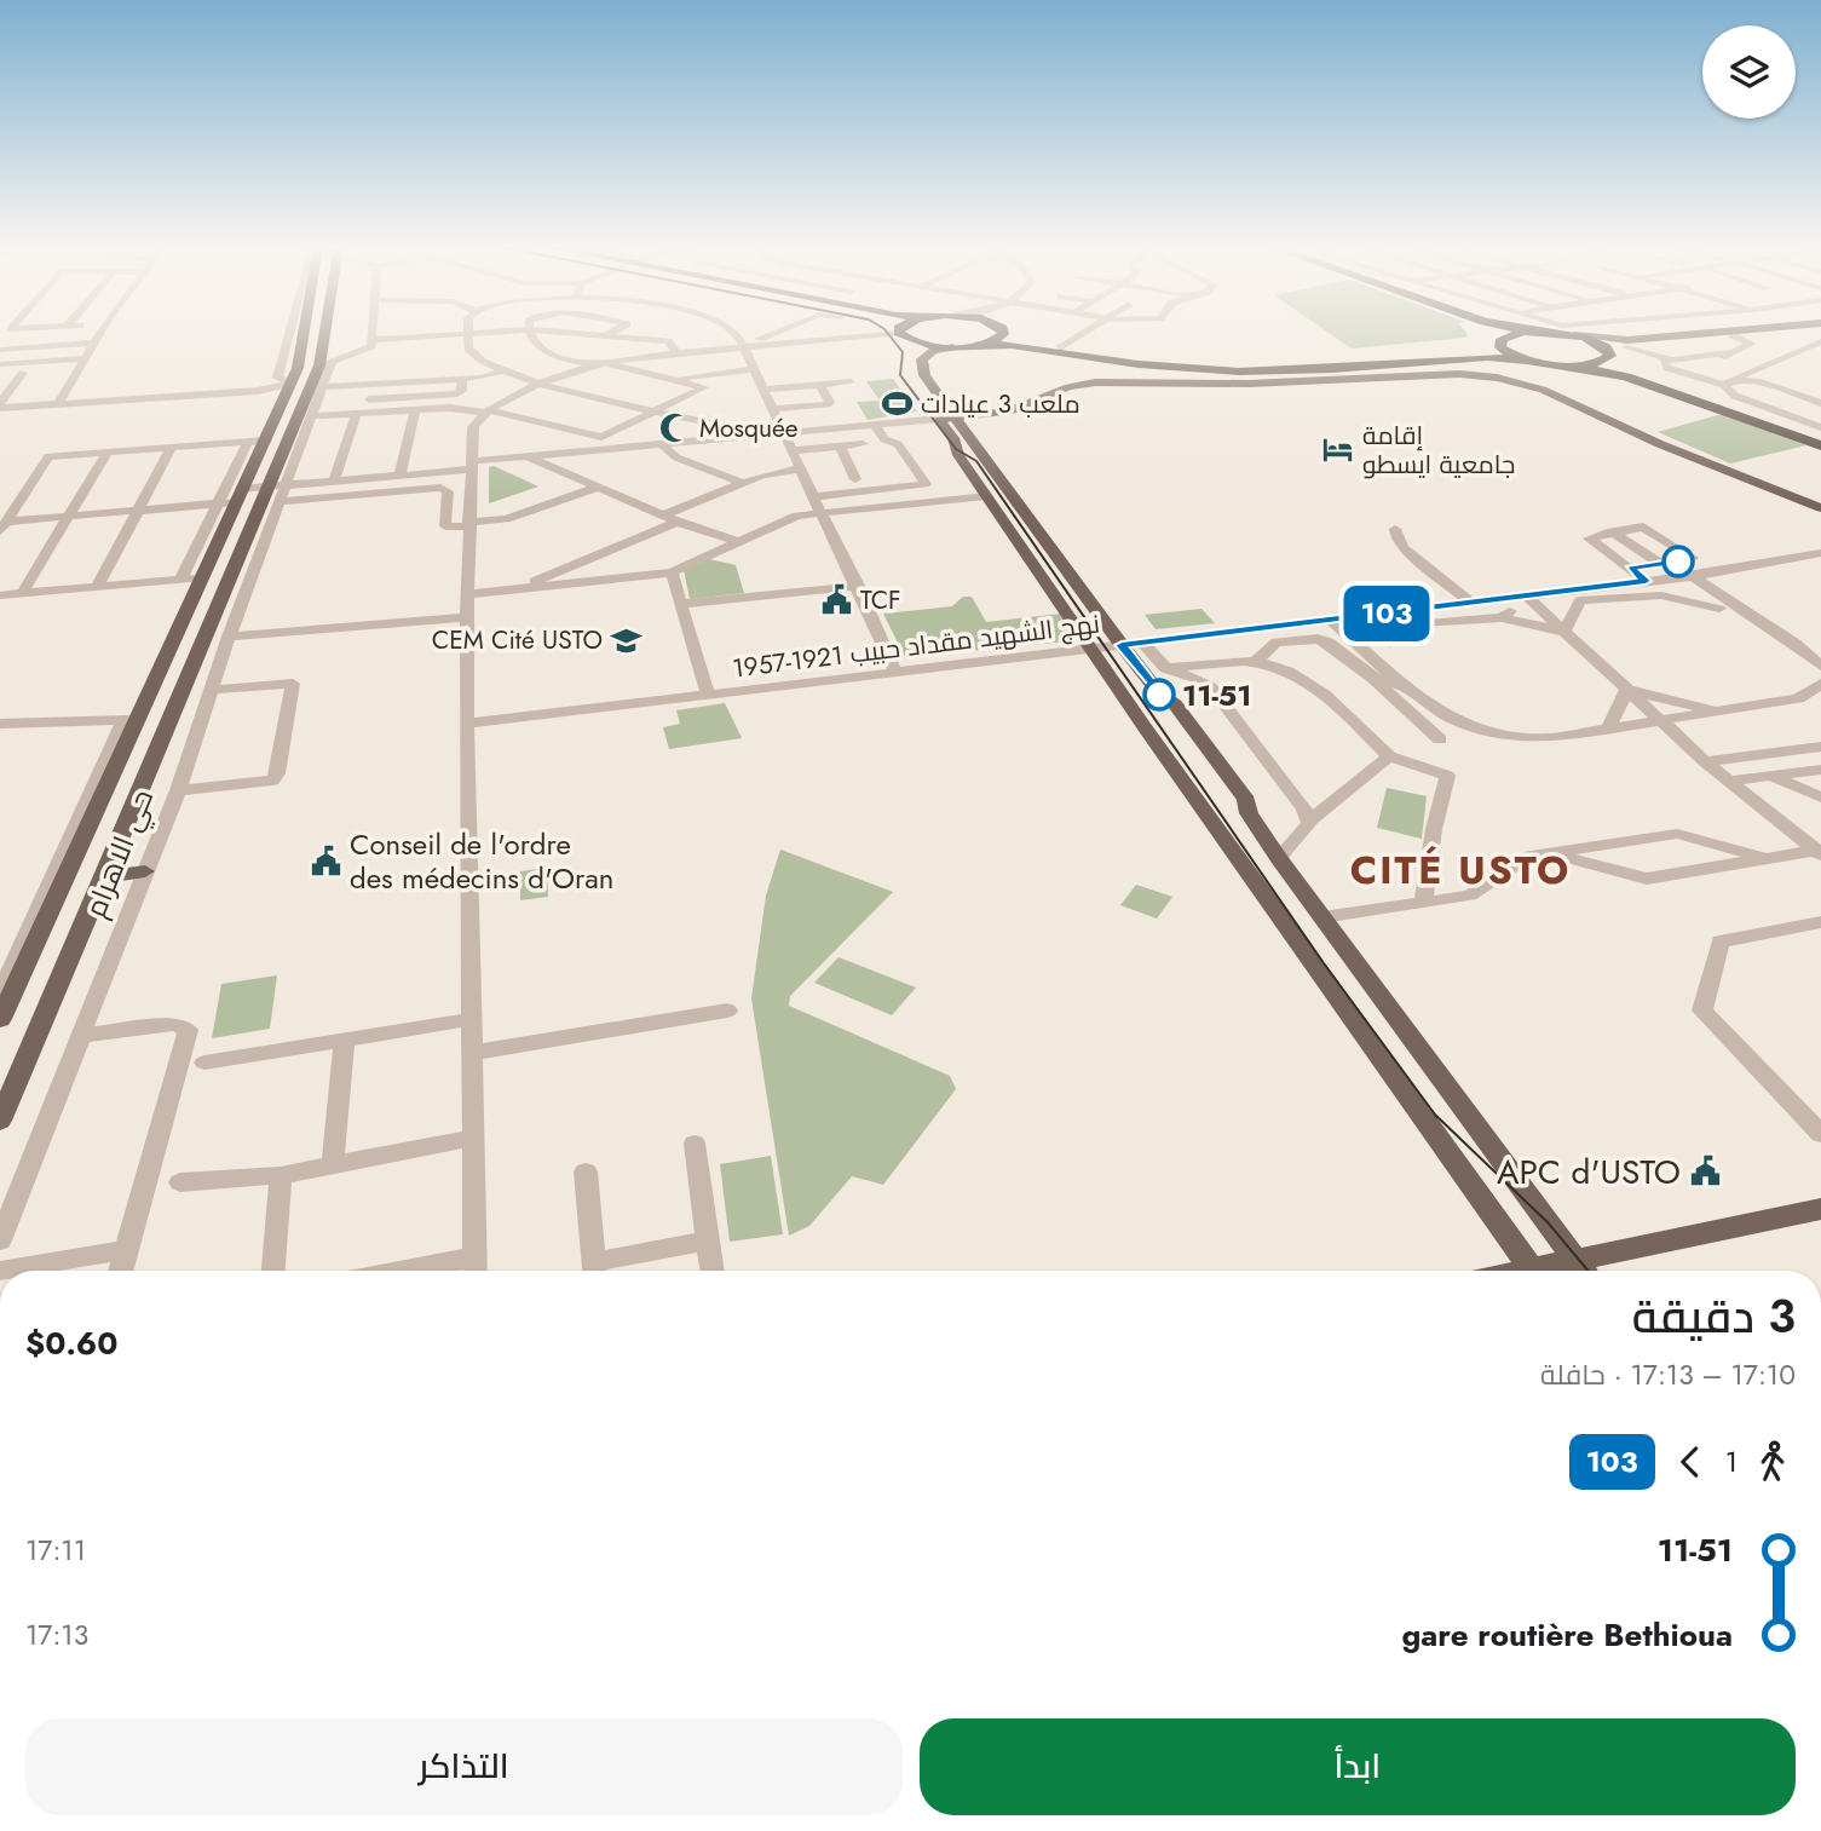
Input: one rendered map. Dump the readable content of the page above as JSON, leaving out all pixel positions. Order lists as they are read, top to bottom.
{
  "streets": {
    "street": ["نهج الشهيد مقداد حبيب 1921-1957", "حي الاهرام"]
  },
  "districts": ["CITÉ USTO"],
  "places": {
    "sports": ["ملعب 3 عيادات"],
    "mosque": ["Mosquée"],
    "hotel": ["إقامة جامعية ايسطو"],
    "public building": ["TCF", "Conseil de l'ordre des médecins d'Oran", "APC d'USTO"],
    "school or university": ["CEM Cité USTO"],
    "other": ["11-51"]
  },
  "lines": ["bus line 103"],
  "page": {
    "on_map": "103",
    "heading": ["3 دقيقة", "17:10 – 17:13 · حافلة", "$0.60"],
    "legs": ["1", "103"],
    "list": [
      {
        "name": "11-51",
        "value": "17:11"
      },
      {
        "name": "gare routière Bethioua",
        "value": "17:13"
      }
    ],
    "buttons": ["ابدأ", "التذاكر"]
  }
}
